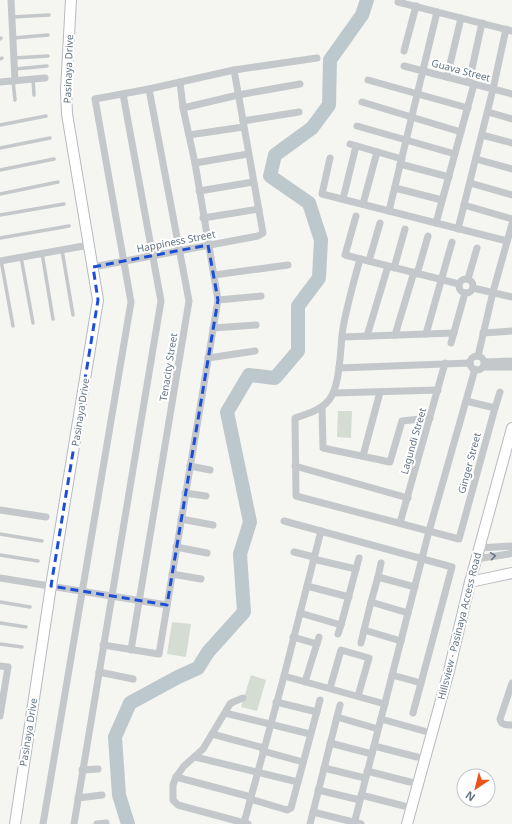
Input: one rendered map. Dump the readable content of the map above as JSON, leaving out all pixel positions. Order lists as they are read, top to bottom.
{
  "streets": {
    "street": [
      "Pasinaya Drive",
      "Guava Street",
      "Happiness Street",
      "Tenacity Street",
      "Lagundi Street",
      "Ginger Street",
      "Hillsview - Pasinaya Access Road"
    ]
  },
  "crossings": [
    ["Pasinaya Drive", "Happiness Street"],
    ["Happiness Street", "Tenacity Street"]
  ],
  "north": "bottom left"
}
